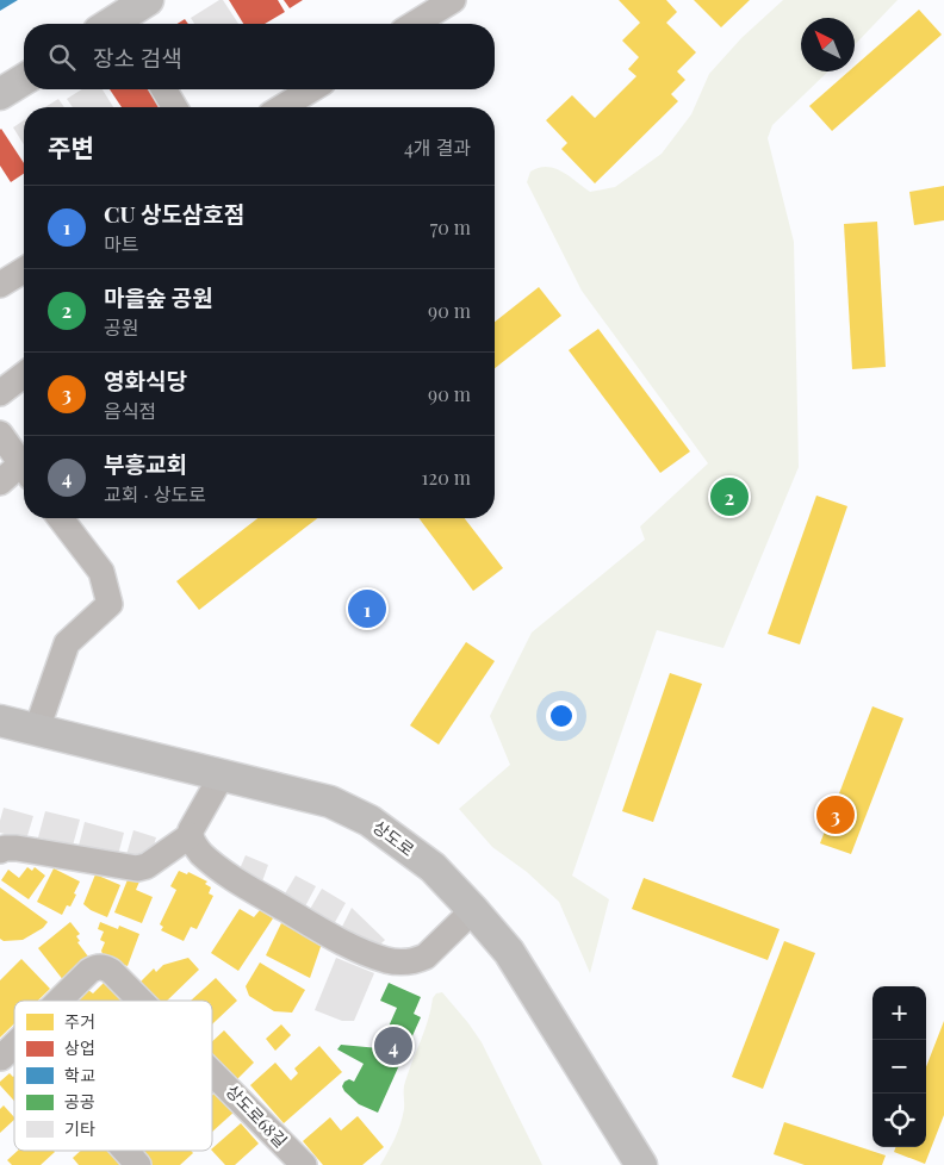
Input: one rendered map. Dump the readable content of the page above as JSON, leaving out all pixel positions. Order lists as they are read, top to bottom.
{
  "streets": {
    "main road": ["상도로"],
    "street": ["상도로68길"]
  },
  "legend": [
    "주거",
    "상업",
    "학교",
    "공공",
    "기타"
  ],
  "north": "top left",
  "page": {
    "search": "장소 검색",
    "heading": ["주변", "4개 결과"],
    "list": [
      {
        "mark": "1",
        "name": "CU 상도삼호점",
        "note": "마트",
        "value": "70 m"
      },
      {
        "mark": "2",
        "name": "마을숲 공원",
        "note": "공원",
        "value": "90 m"
      },
      {
        "mark": "3",
        "name": "영화식당",
        "note": "음식점",
        "value": "90 m"
      },
      {
        "mark": "4",
        "name": "부흥교회",
        "note": "교회 · 상도로",
        "value": "120 m"
      }
    ],
    "pins": [
      "2",
      "1",
      "3",
      "4"
    ],
    "map_buttons": ["+", "−"]
  }
}
